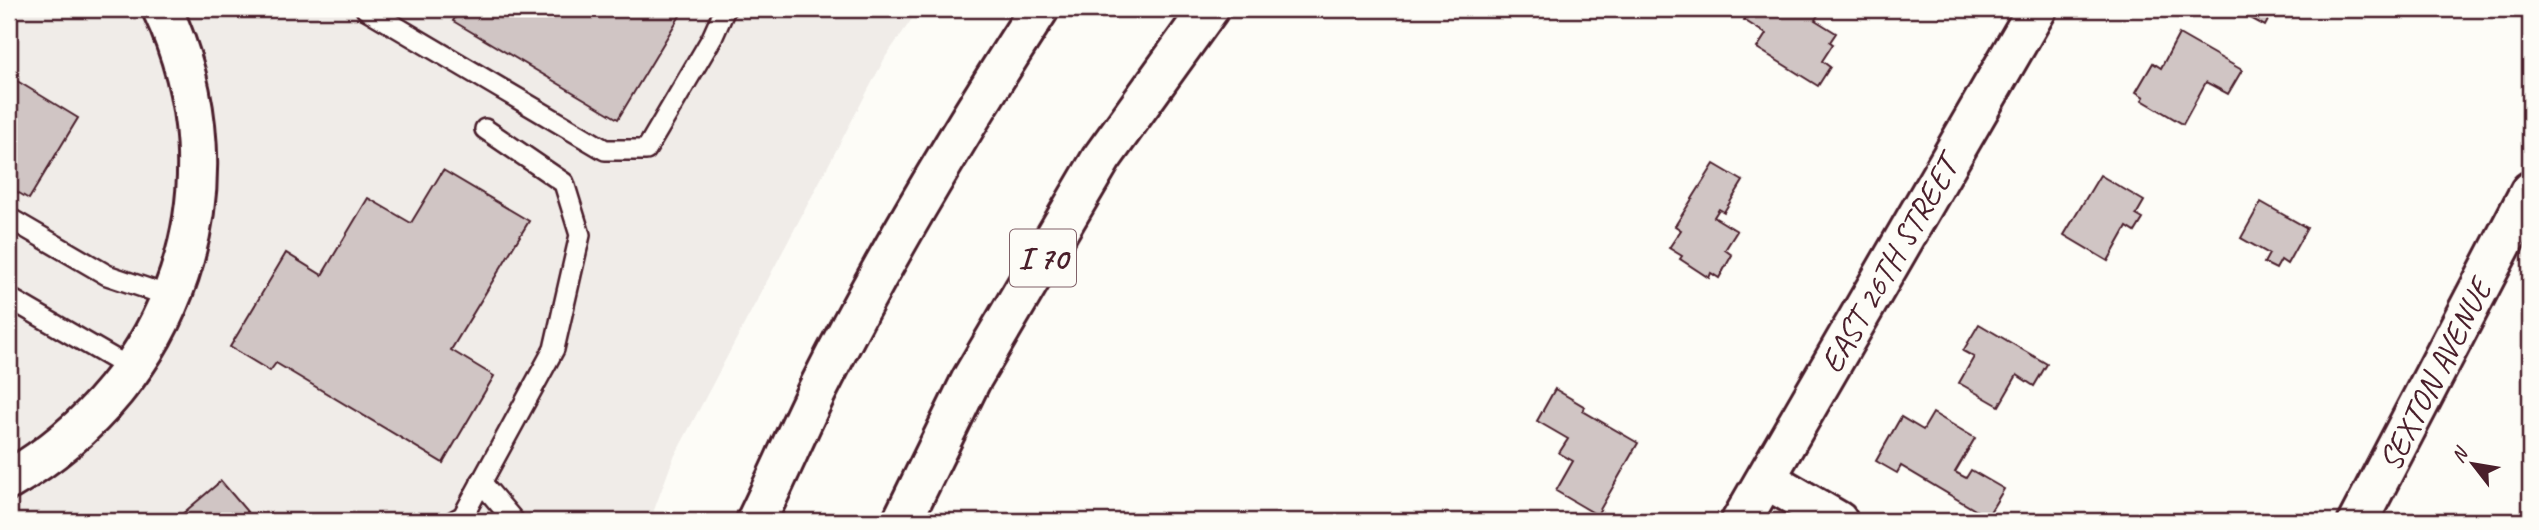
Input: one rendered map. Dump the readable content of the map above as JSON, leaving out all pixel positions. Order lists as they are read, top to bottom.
{
  "streets": {
    "main road": ["I 70", "EAST 26TH STREET", "SEXTON AVENUE"]
  },
  "north": "top left"
}
